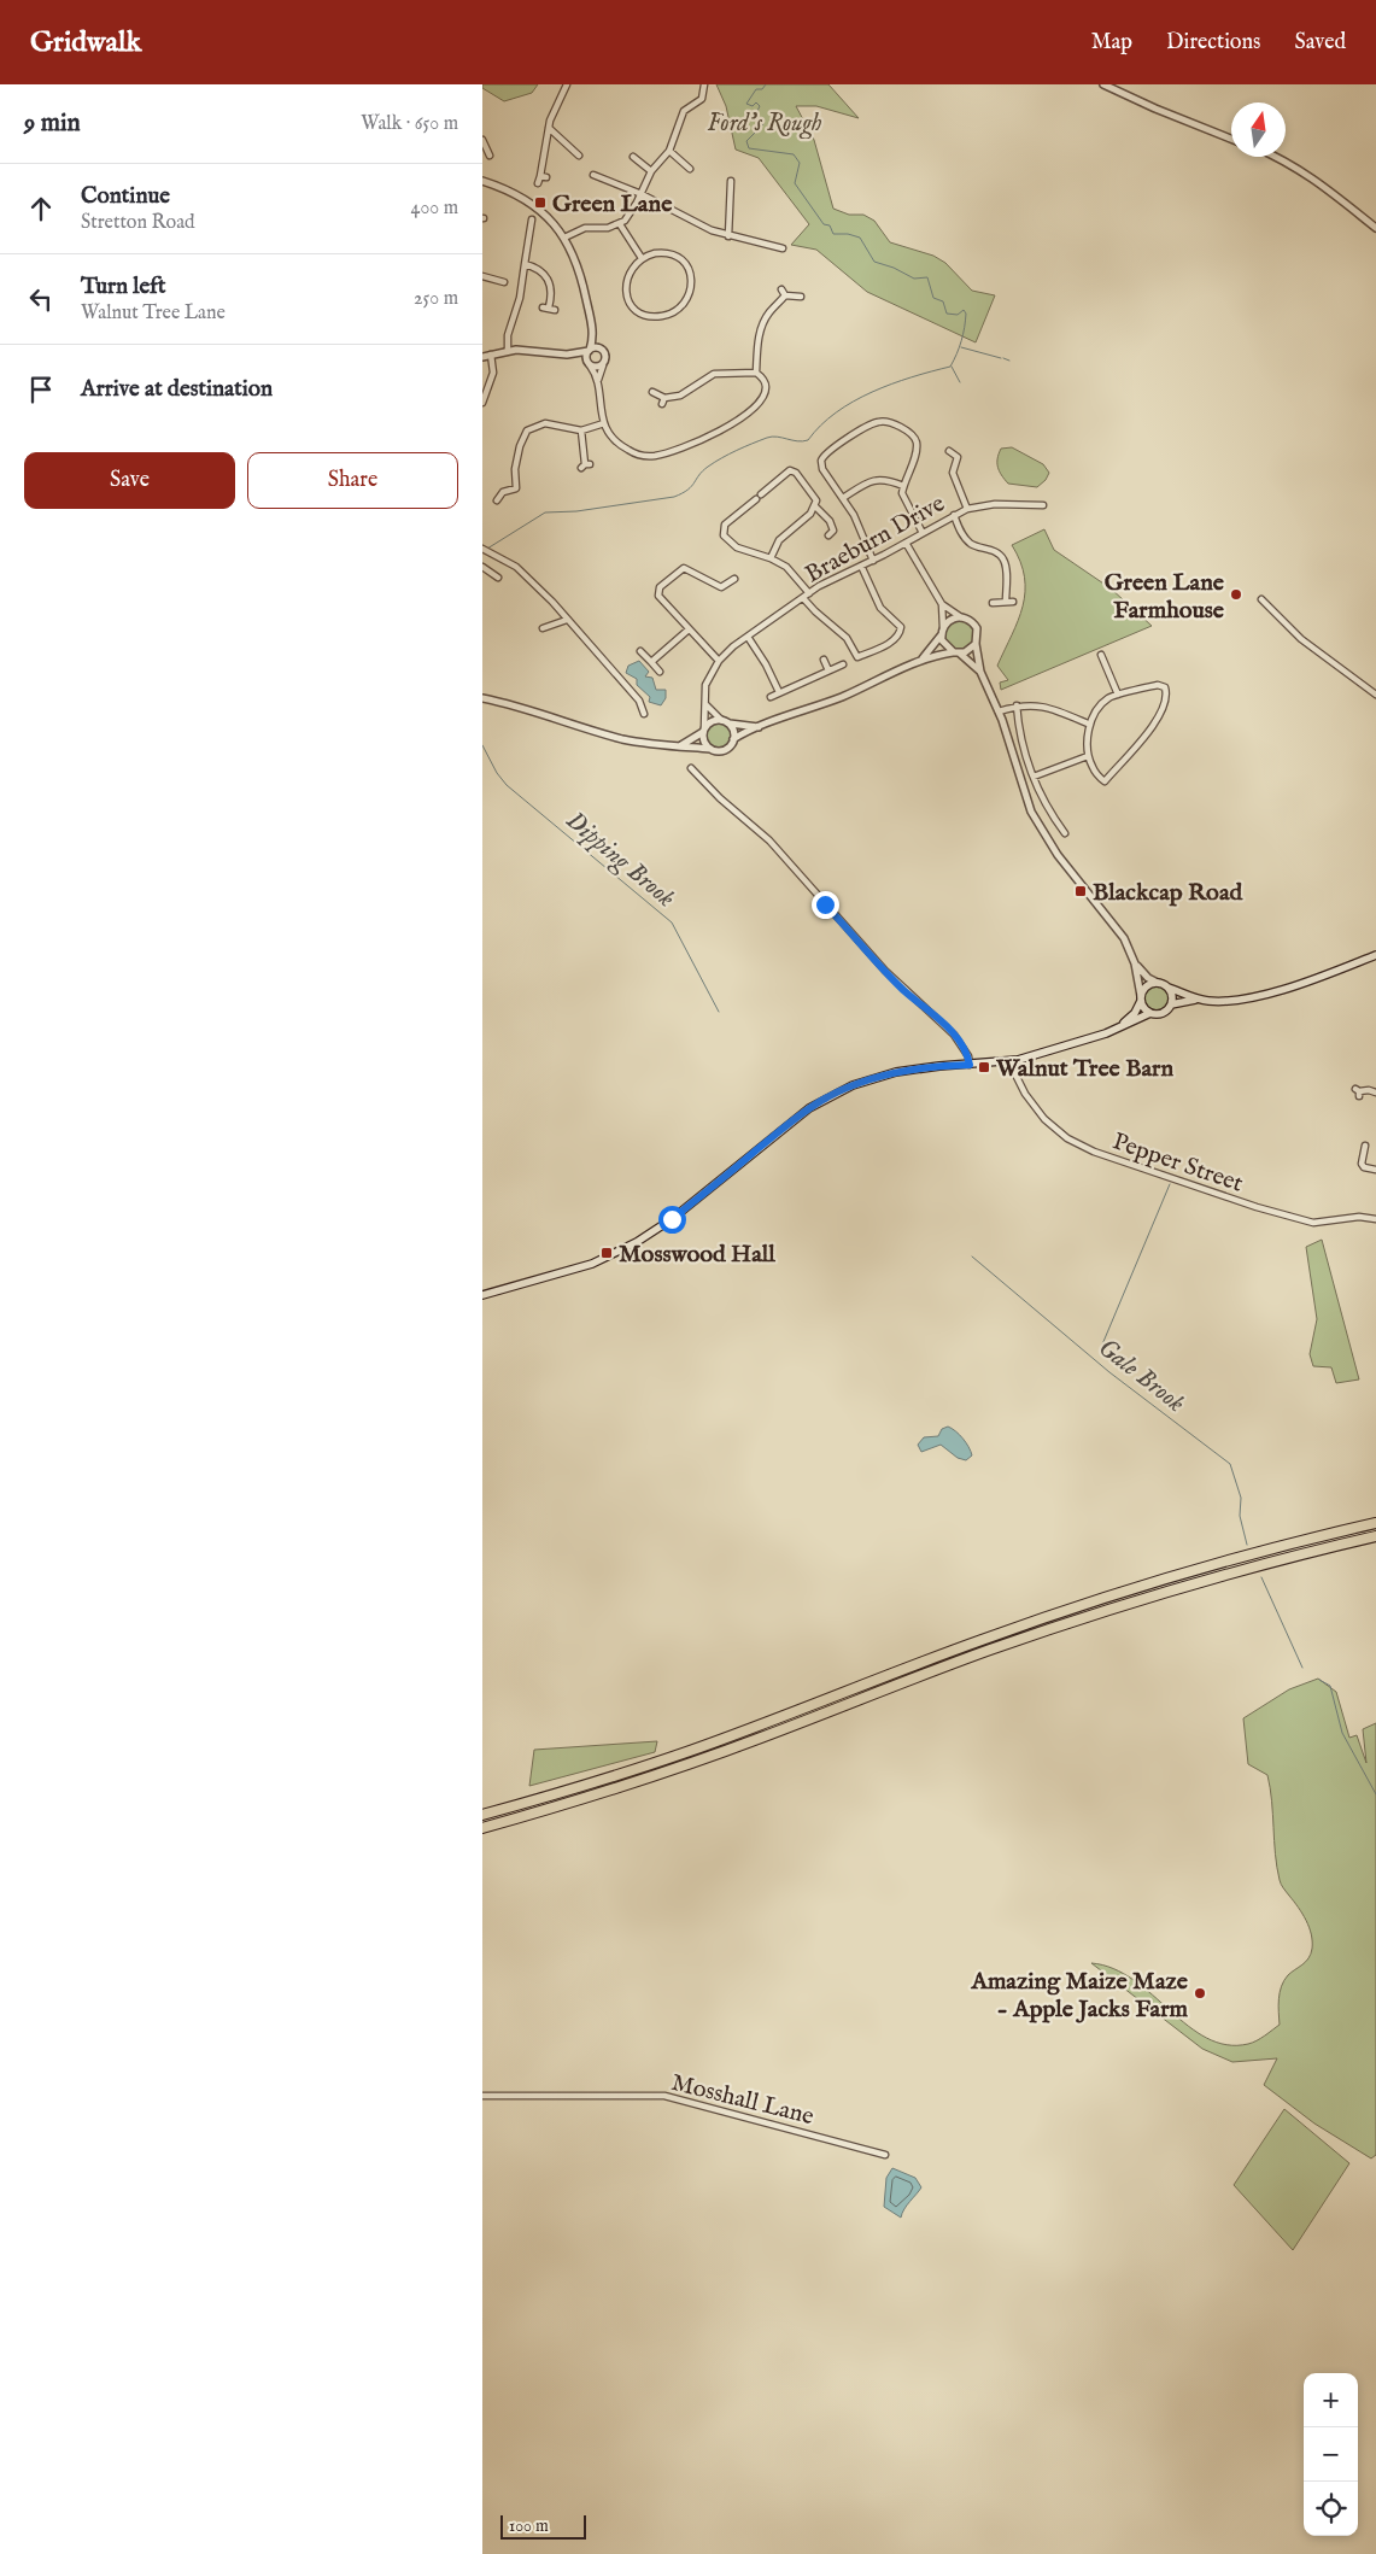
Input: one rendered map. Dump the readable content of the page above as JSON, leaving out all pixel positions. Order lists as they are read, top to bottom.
{
  "streets": {
    "street": ["Braeburn Drive", "Pepper Street", "Mosshall Lane"]
  },
  "water": ["Dipping Brook", "Gale Brook"],
  "parks": ["Ford's Rough"],
  "places": {
    "transit": [
      "Green Lane",
      "Blackcap Road",
      "Walnut Tree Barn",
      "Mosswood Hall"
    ],
    "other": ["Green Lane Farmhouse", "Amazing Maize Maze - Apple Jacks Farm"]
  },
  "scale_bar": "100 m",
  "north": "top",
  "page": {
    "header": "Gridwalk",
    "nav": ["Map", "Directions", "Saved"],
    "heading": ["9 min", "Walk · 650 m"],
    "list": [
      ["Continue", "Stretton Road", "400 m"],
      ["Turn left", "Walnut Tree Lane", "250 m"],
      "Arrive at destination"
    ],
    "buttons": ["Save", "Share"],
    "map_buttons": ["+", "−"],
    "scale": "100 m"
  }
}
